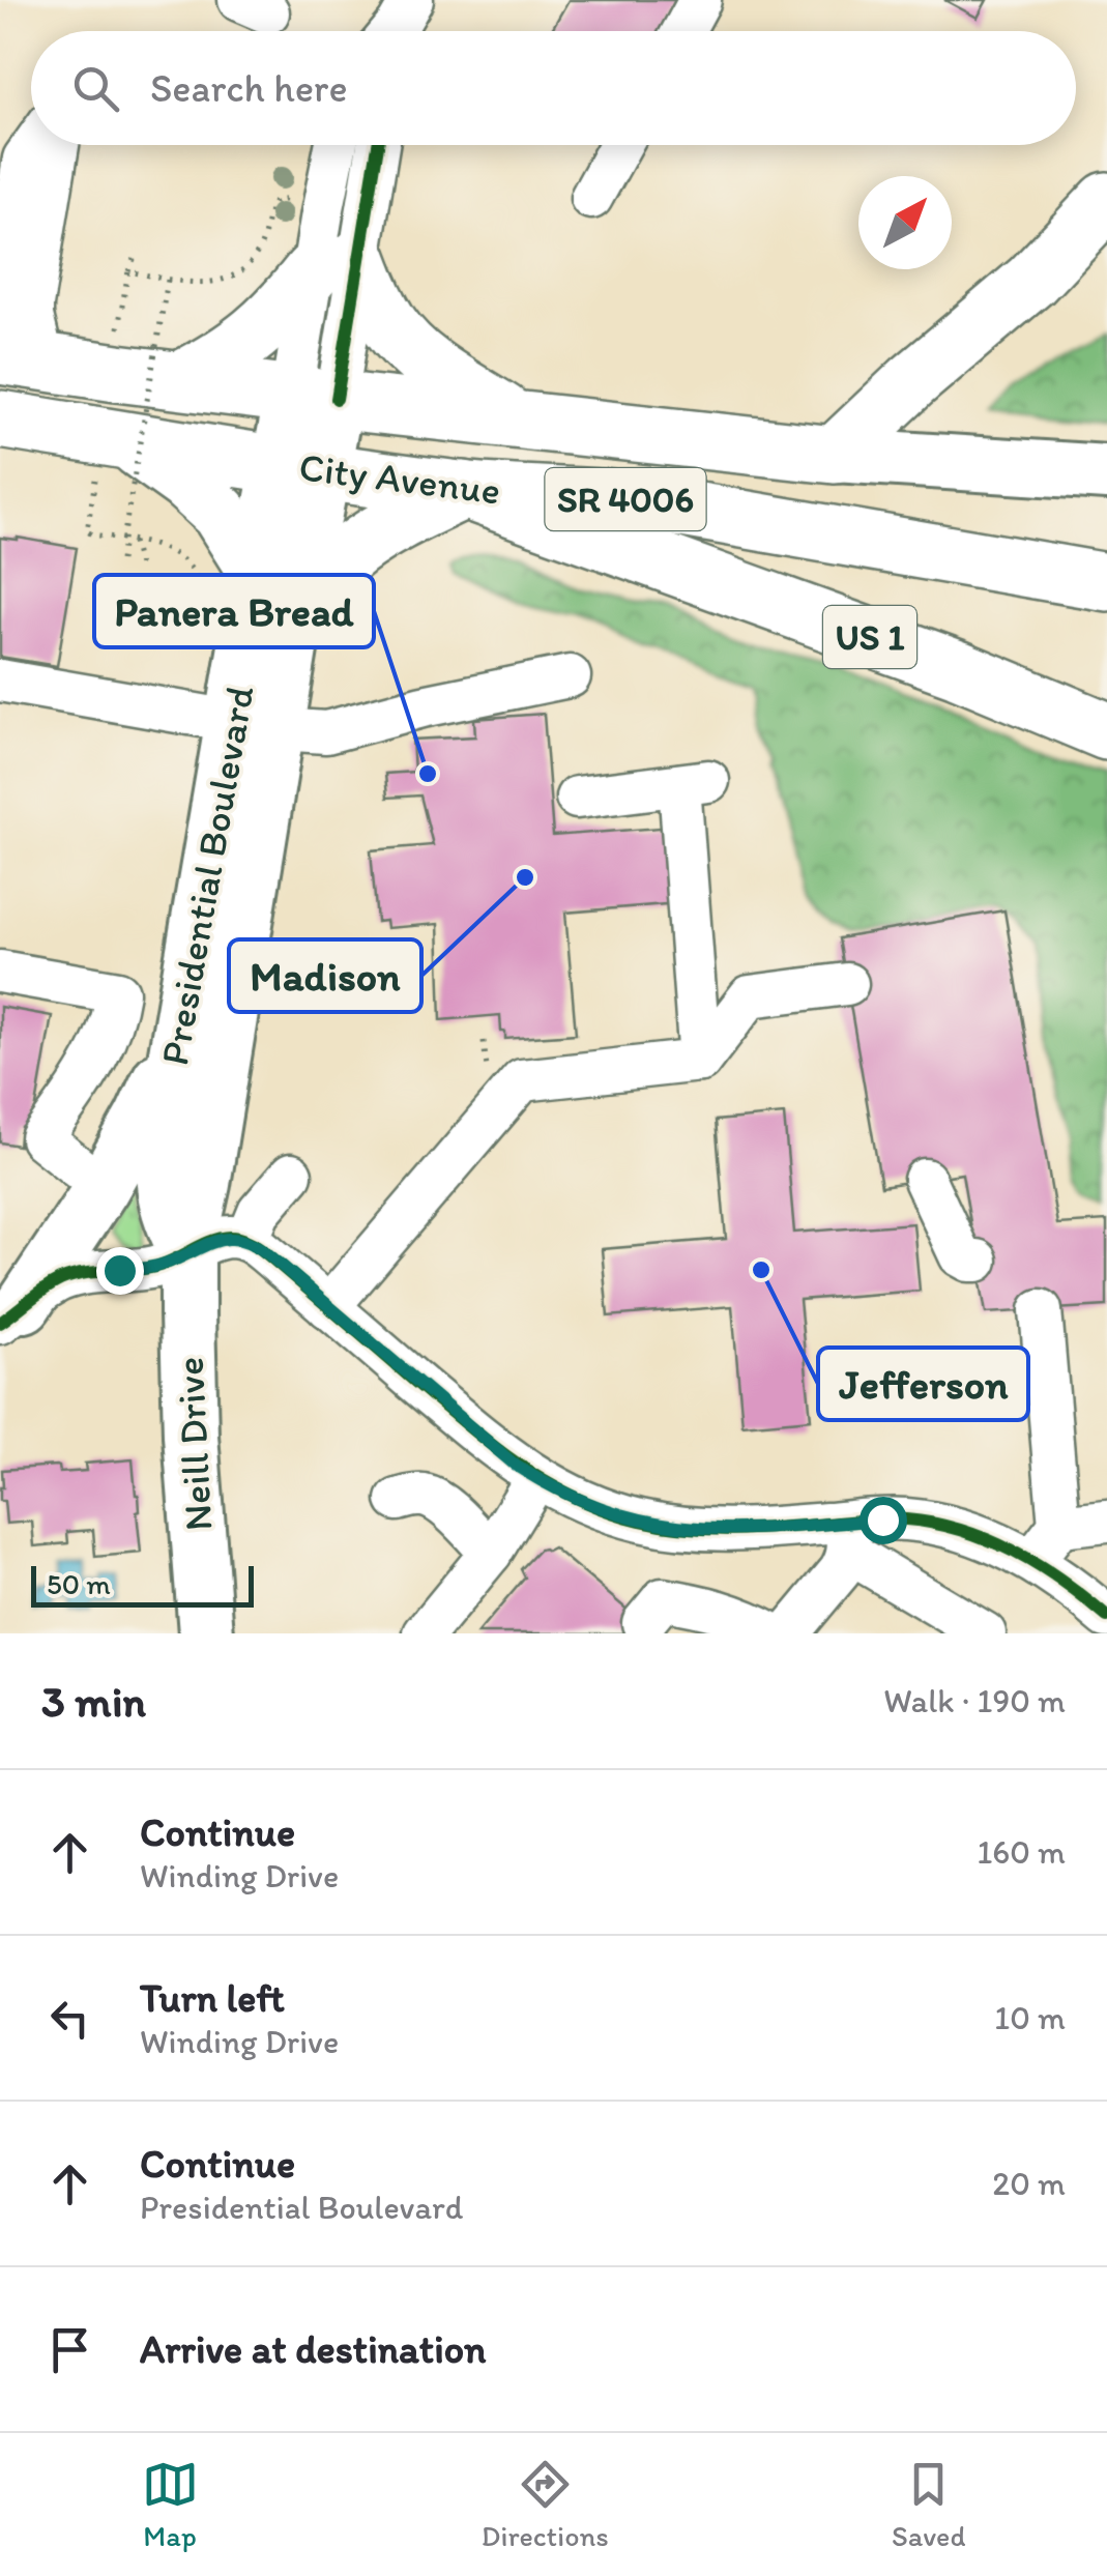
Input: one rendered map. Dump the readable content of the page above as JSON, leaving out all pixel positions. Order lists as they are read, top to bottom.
{
  "streets": {
    "highway": ["City Avenue", "SR 4006", "US 1"],
    "main road": ["Presidential Boulevard", "Neill Drive"]
  },
  "crossings": [
    ["City Avenue", "US 1"],
    ["City Avenue", "Presidential Boulevard"],
    ["Presidential Boulevard", "Neill Drive"]
  ],
  "places": ["Panera Bread", "Madison", "Jefferson"],
  "scale_bar": "50 m",
  "north": "top right",
  "page": {
    "search": "Search here",
    "scale": "50 m",
    "heading": ["3 min", "Walk · 190 m"],
    "list": [
      ["Continue", "Winding Drive", "160 m"],
      ["Turn left", "Winding Drive", "10 m"],
      ["Continue", "Presidential Boulevard", "20 m"],
      "Arrive at destination"
    ],
    "nav": ["Map", "Directions", "Saved"]
  }
}
